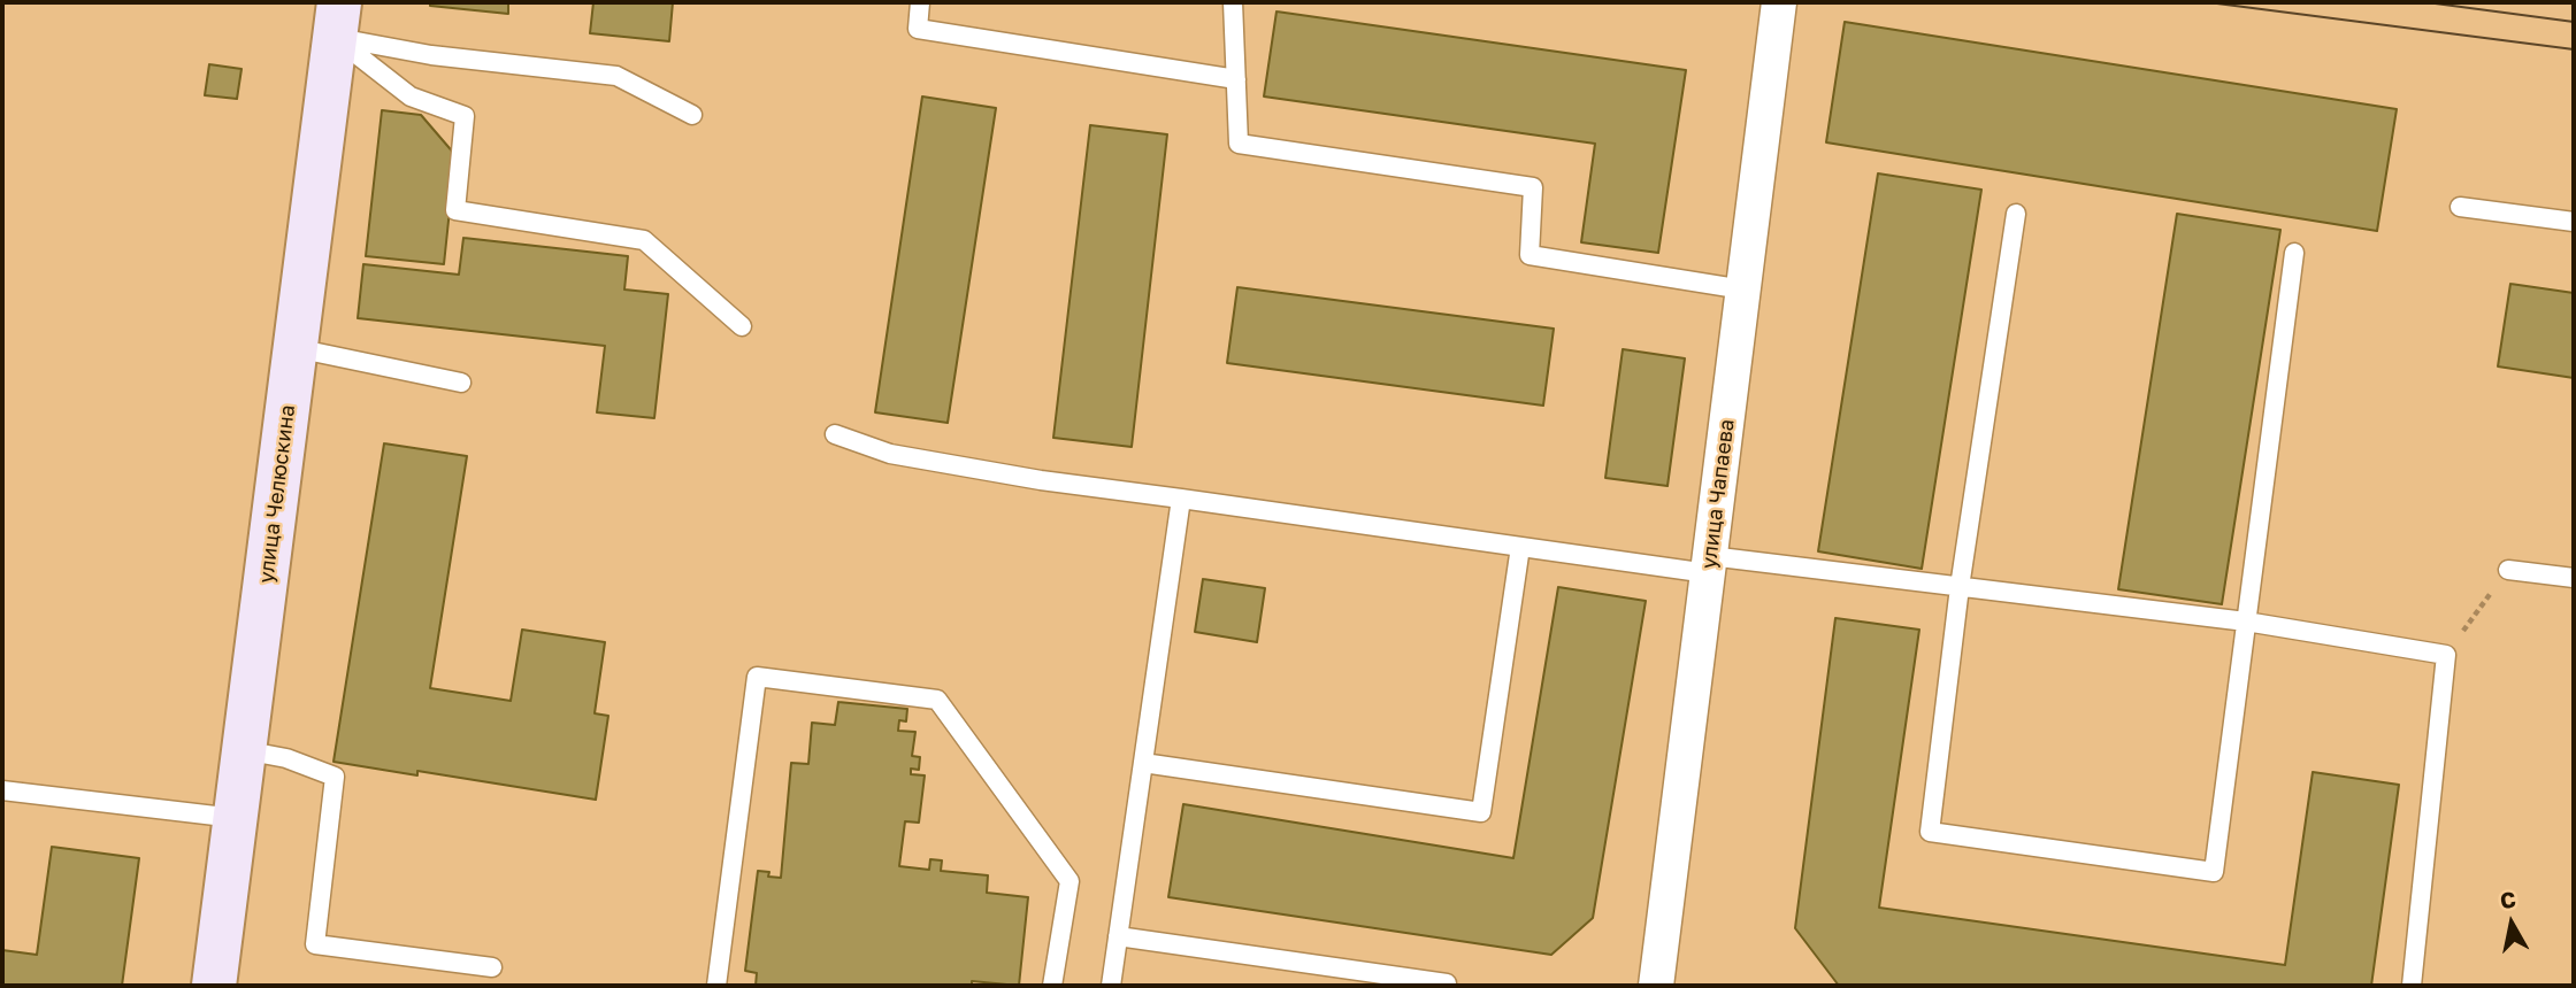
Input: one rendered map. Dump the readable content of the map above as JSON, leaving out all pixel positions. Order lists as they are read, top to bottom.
{
  "streets": {
    "street": ["улица Челюскина", "улица Чапаева"]
  },
  "north": "top"
}
